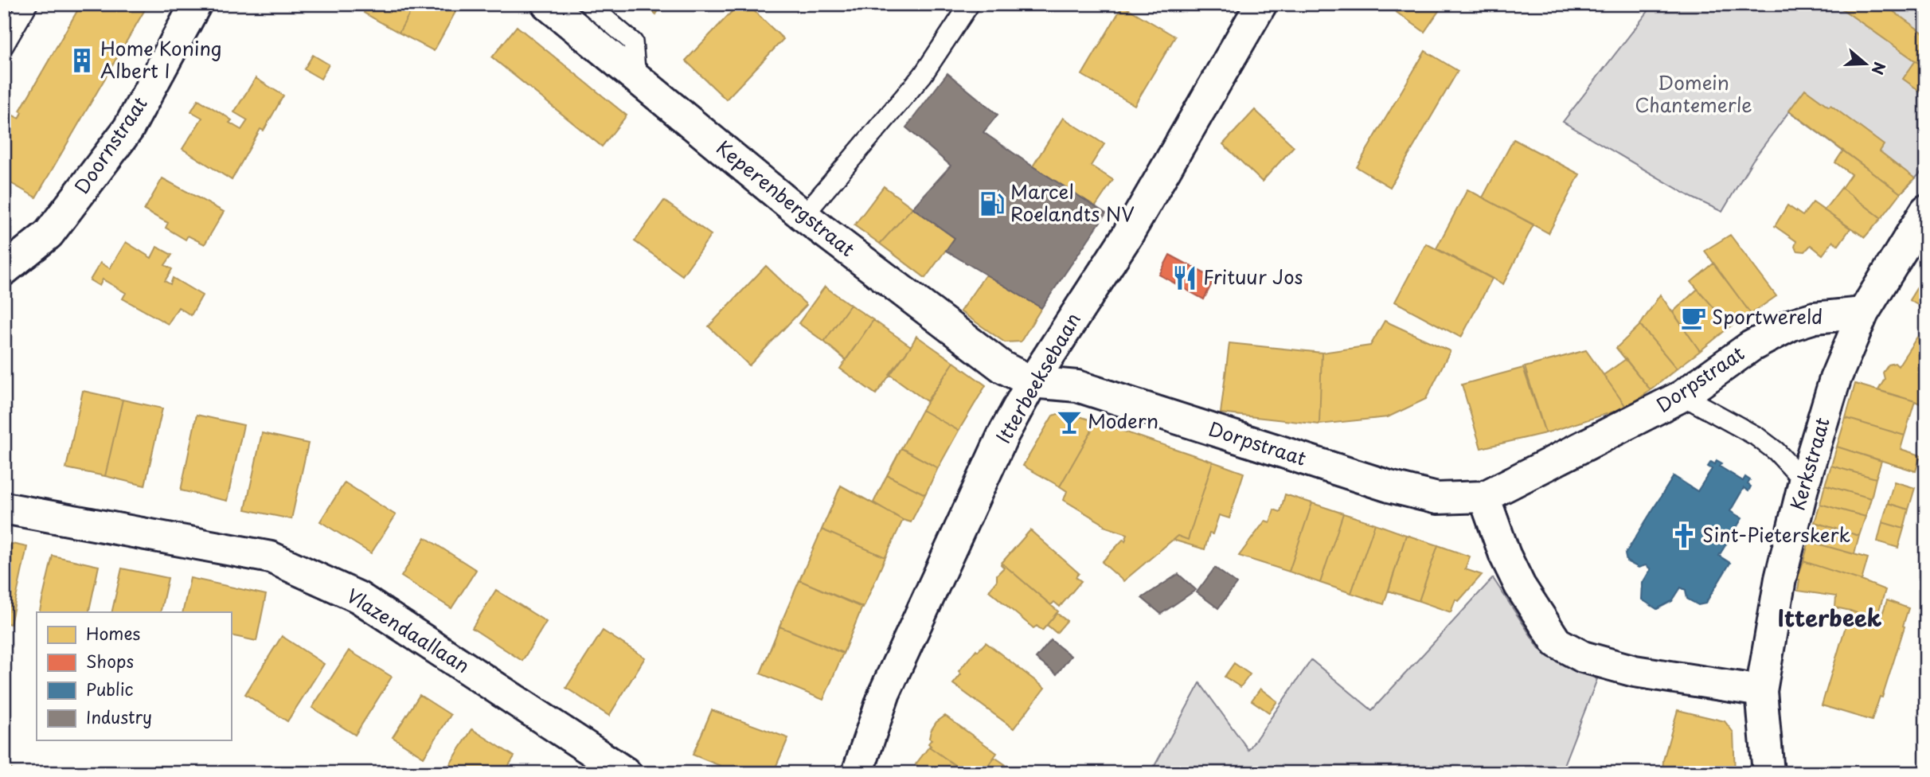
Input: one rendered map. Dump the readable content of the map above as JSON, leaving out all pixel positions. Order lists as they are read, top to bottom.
{
  "streets": {
    "street": [
      "Doornstraat",
      "Keperenbergstraat",
      "Itterbeeksebaan",
      "Dorpstraat",
      "Kerkstraat",
      "Vlazendaallaan"
    ]
  },
  "crossings": [
    ["Keperenbergstraat", "Itterbeeksebaan"],
    ["Keperenbergstraat", "Dorpstraat"],
    ["Itterbeeksebaan", "Dorpstraat"],
    ["Dorpstraat", "Kerkstraat"]
  ],
  "districts": ["Itterbeek"],
  "parks": ["Domein Chantemerle"],
  "places": {
    "building": ["Home Koning Albert I"],
    "fuel station": ["Marcel Roelandts NV"],
    "restaurant": ["Frituur Jos"],
    "cafe": ["Sportwereld"],
    "bar": ["Modern"],
    "church": ["Sint-Pieterskerk"]
  },
  "legend": [
    "Homes",
    "Shops",
    "Public",
    "Industry"
  ],
  "north": "right"
}
